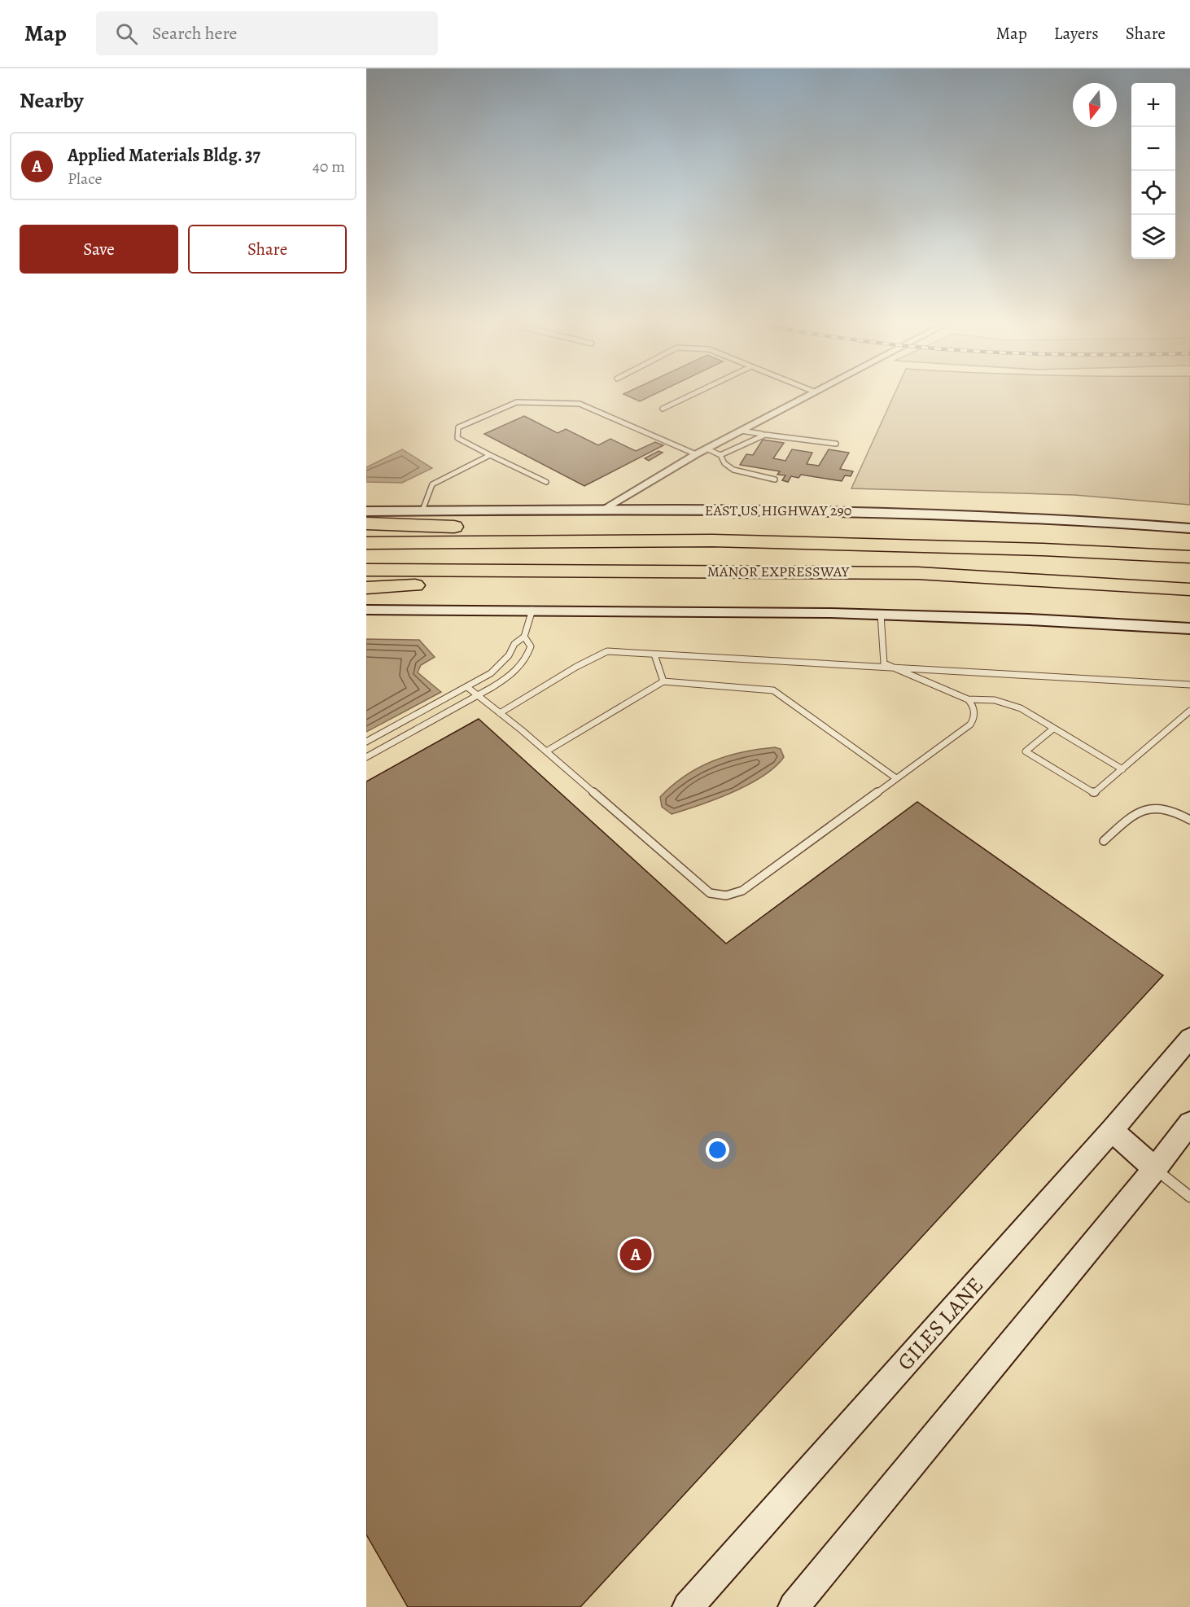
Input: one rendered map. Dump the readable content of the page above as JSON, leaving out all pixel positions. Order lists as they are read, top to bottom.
{
  "streets": {
    "highway": ["MANOR EXPRESSWAY"],
    "main road": ["EAST US HIGHWAY 290", "GILES LANE"]
  },
  "north": "bottom",
  "page": {
    "header": "Map",
    "search": "Search here",
    "nav": ["Map", "Layers", "Share"],
    "heading": "Nearby",
    "map_buttons": ["+", "−"],
    "list": [
      {
        "mark": "A",
        "name": "Applied Materials Bldg. 37",
        "note": "Place",
        "value": "40 m"
      }
    ],
    "buttons": ["Save", "Share"],
    "pins": "A"
  }
}
